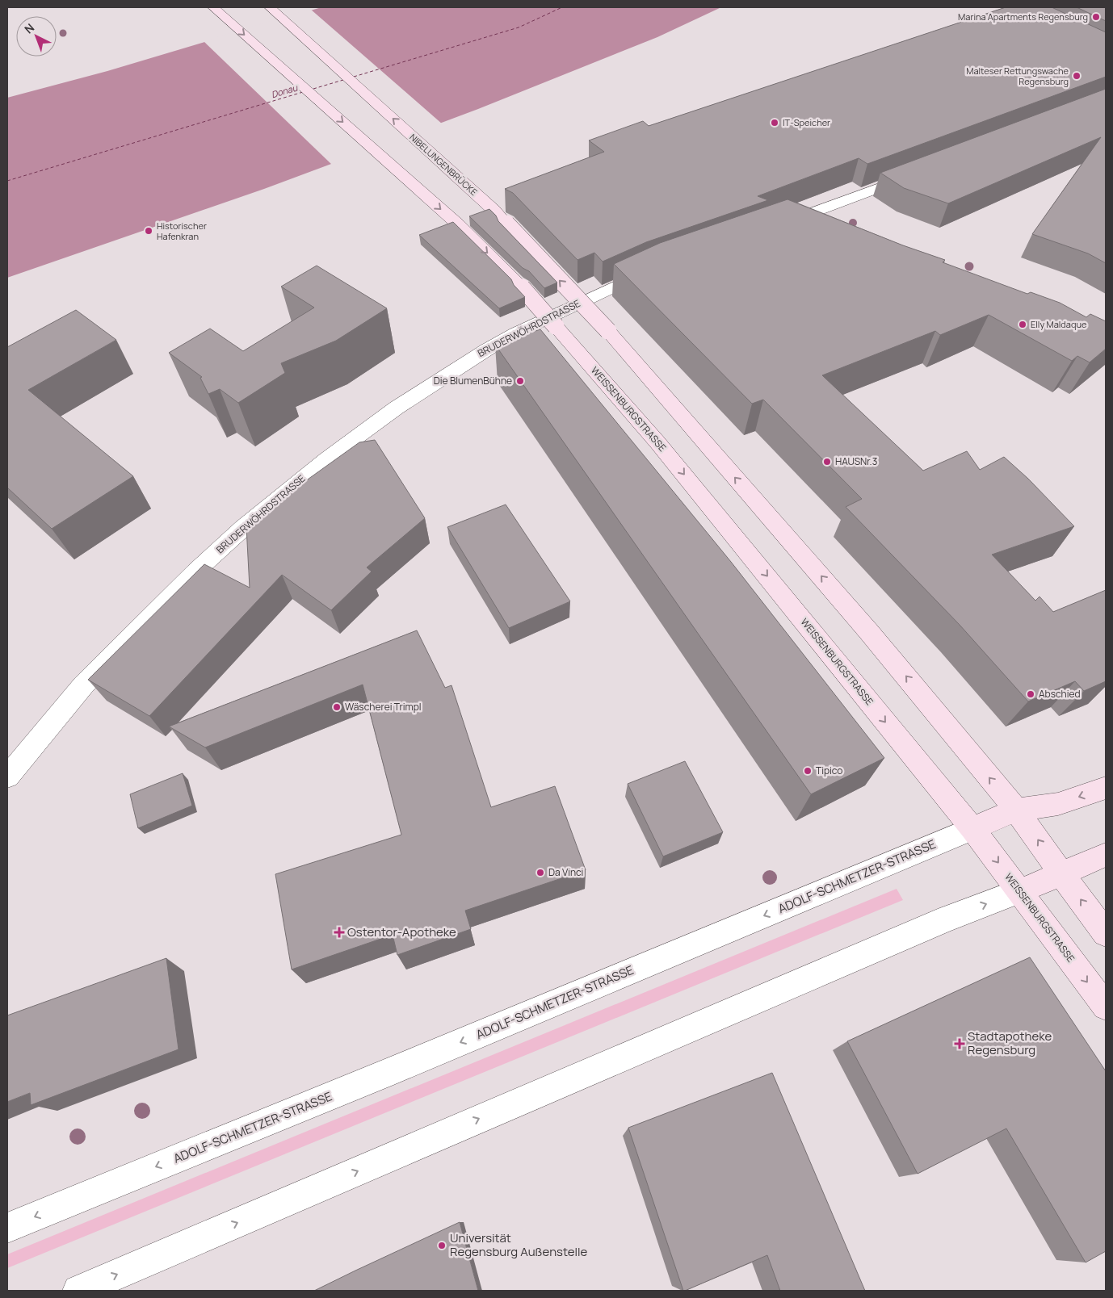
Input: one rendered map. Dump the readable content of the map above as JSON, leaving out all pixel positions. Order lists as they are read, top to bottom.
{
  "streets": {
    "main road": ["NIBELUNGENBRÜCKE", "WEISSENBURGSTRASSE", "ADOLF-SCHMETZER-STRASSE"],
    "street": ["BRUDERWÖHRDSTRASSE"]
  },
  "crossings": [
    ["NIBELUNGENBRÜCKE", "ADOLF-SCHMETZER-STRASSE"],
    ["WEISSENBURGSTRASSE", "ADOLF-SCHMETZER-STRASSE"]
  ],
  "one_way": ["NIBELUNGENBRÜCKE", "WEISSENBURGSTRASSE", "ADOLF-SCHMETZER-STRASSE"],
  "water": ["Donau"],
  "places": {
    "other": [
      "Marina Apartments Regensburg",
      "Malteser Rettungswache Regensburg",
      "IT-Speicher",
      "Historischer Hafenkran",
      "Elly Maldaque",
      "Die BlumenBühne",
      "HAUSNr.3",
      "Abschied",
      "Wäscherei Trimpl",
      "Tipico",
      "Da Vinci",
      "Universität Regensburg Außenstelle"
    ],
    "health": ["Ostentor-Apotheke", "Stadtapotheke Regensburg"]
  },
  "north": "top left"
}
